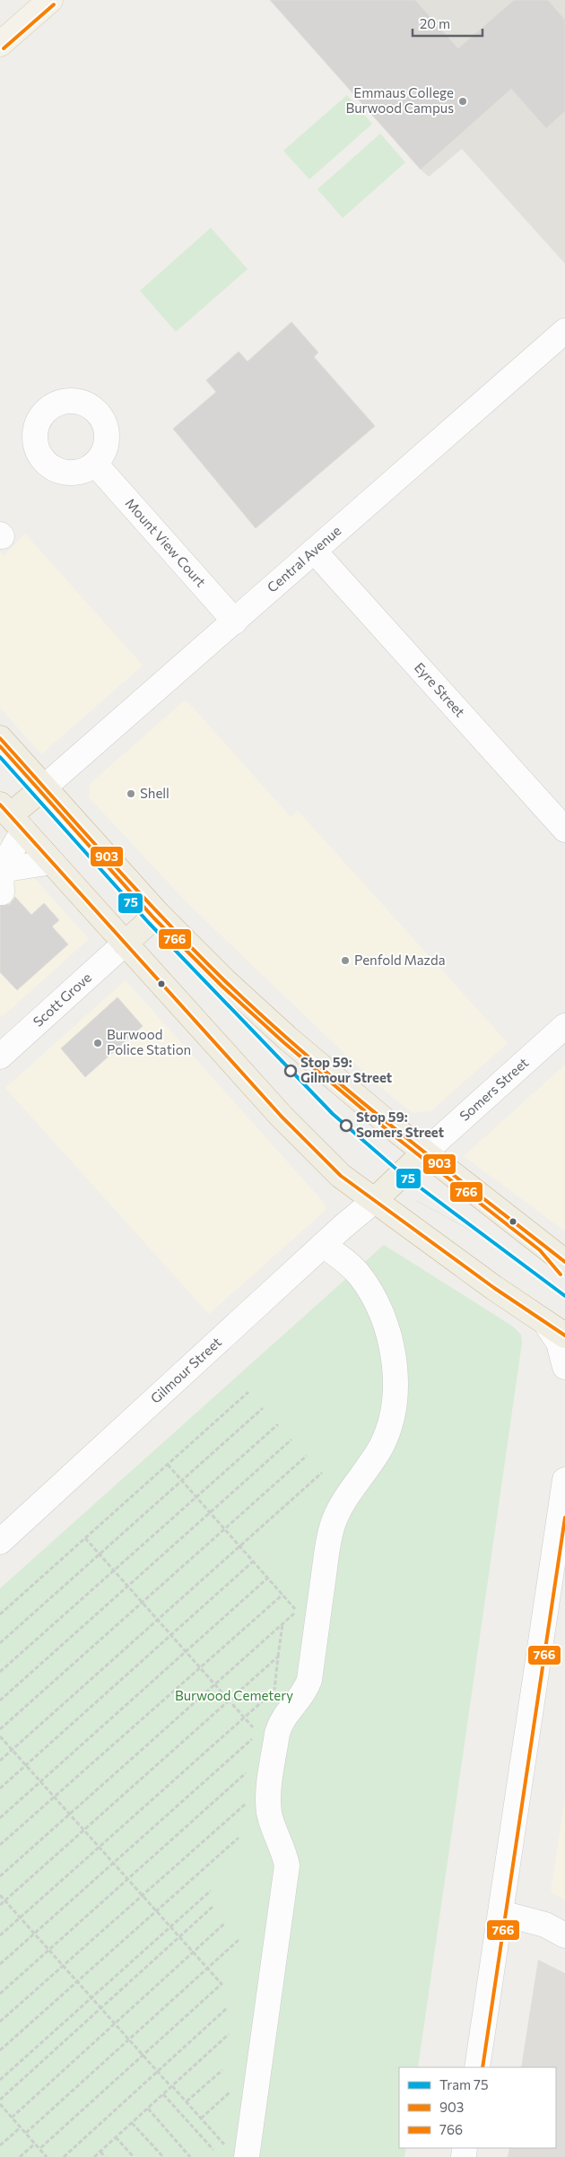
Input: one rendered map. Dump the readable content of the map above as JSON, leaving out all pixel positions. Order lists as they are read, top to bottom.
{
  "streets": {
    "street": [
      "Mount View Court",
      "Central Avenue",
      "Eyre Street",
      "Scott Grove",
      "Somers Street",
      "Gilmour Street"
    ]
  },
  "crossings": [
    ["Mount View Court", "Central Avenue"],
    ["Central Avenue", "Eyre Street"]
  ],
  "parks": ["Burwood Cemetery"],
  "places": [
    "Emmaus College Burwood Campus",
    "Shell",
    "Penfold Mazda",
    "Burwood Police Station",
    "Stop 59: Gilmour Street",
    "Stop 59: Somers Street"
  ],
  "lines": ["transit line 766", "transit line 903", "tram line 75"],
  "legend": ["Tram 75", "903", "766"],
  "scale_bar": "20 m"
}
